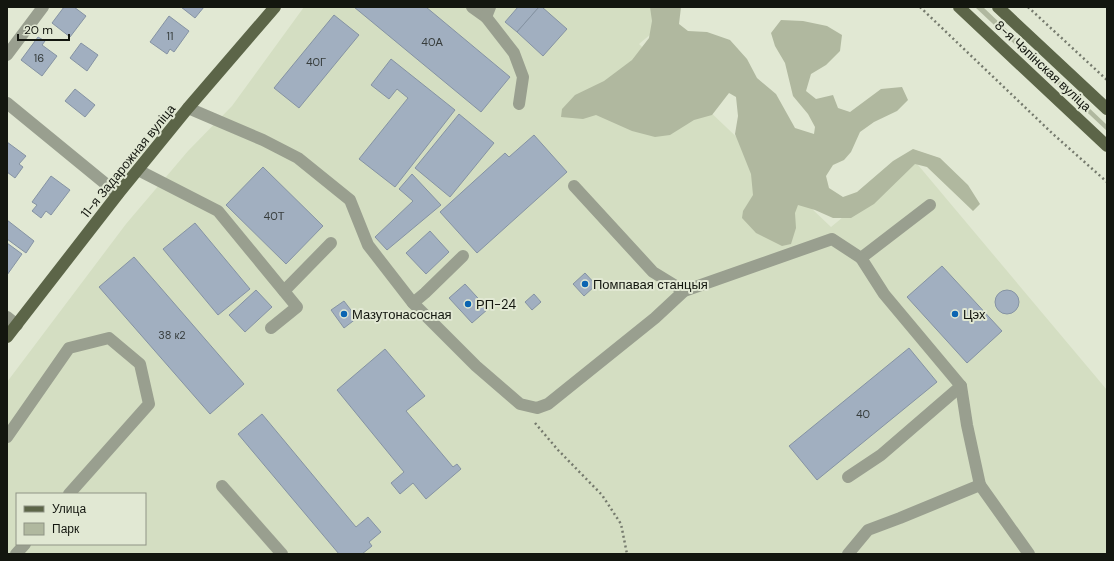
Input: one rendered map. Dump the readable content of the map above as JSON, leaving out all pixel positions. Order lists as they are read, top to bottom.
{
  "streets": {
    "main road": ["8-я Чэпінская вуліца", "11-я Задарожная вуліца"]
  },
  "places": [
    "Помпавая станцыя",
    "РП-24",
    "Мазутонасосная",
    "Цэх"
  ],
  "house_numbers": [
    "11",
    "40А",
    "16",
    "40Г",
    "40Т",
    "38 к2",
    "40"
  ],
  "legend": ["Улица", "Парк"],
  "scale_bar": "20 m"
}
